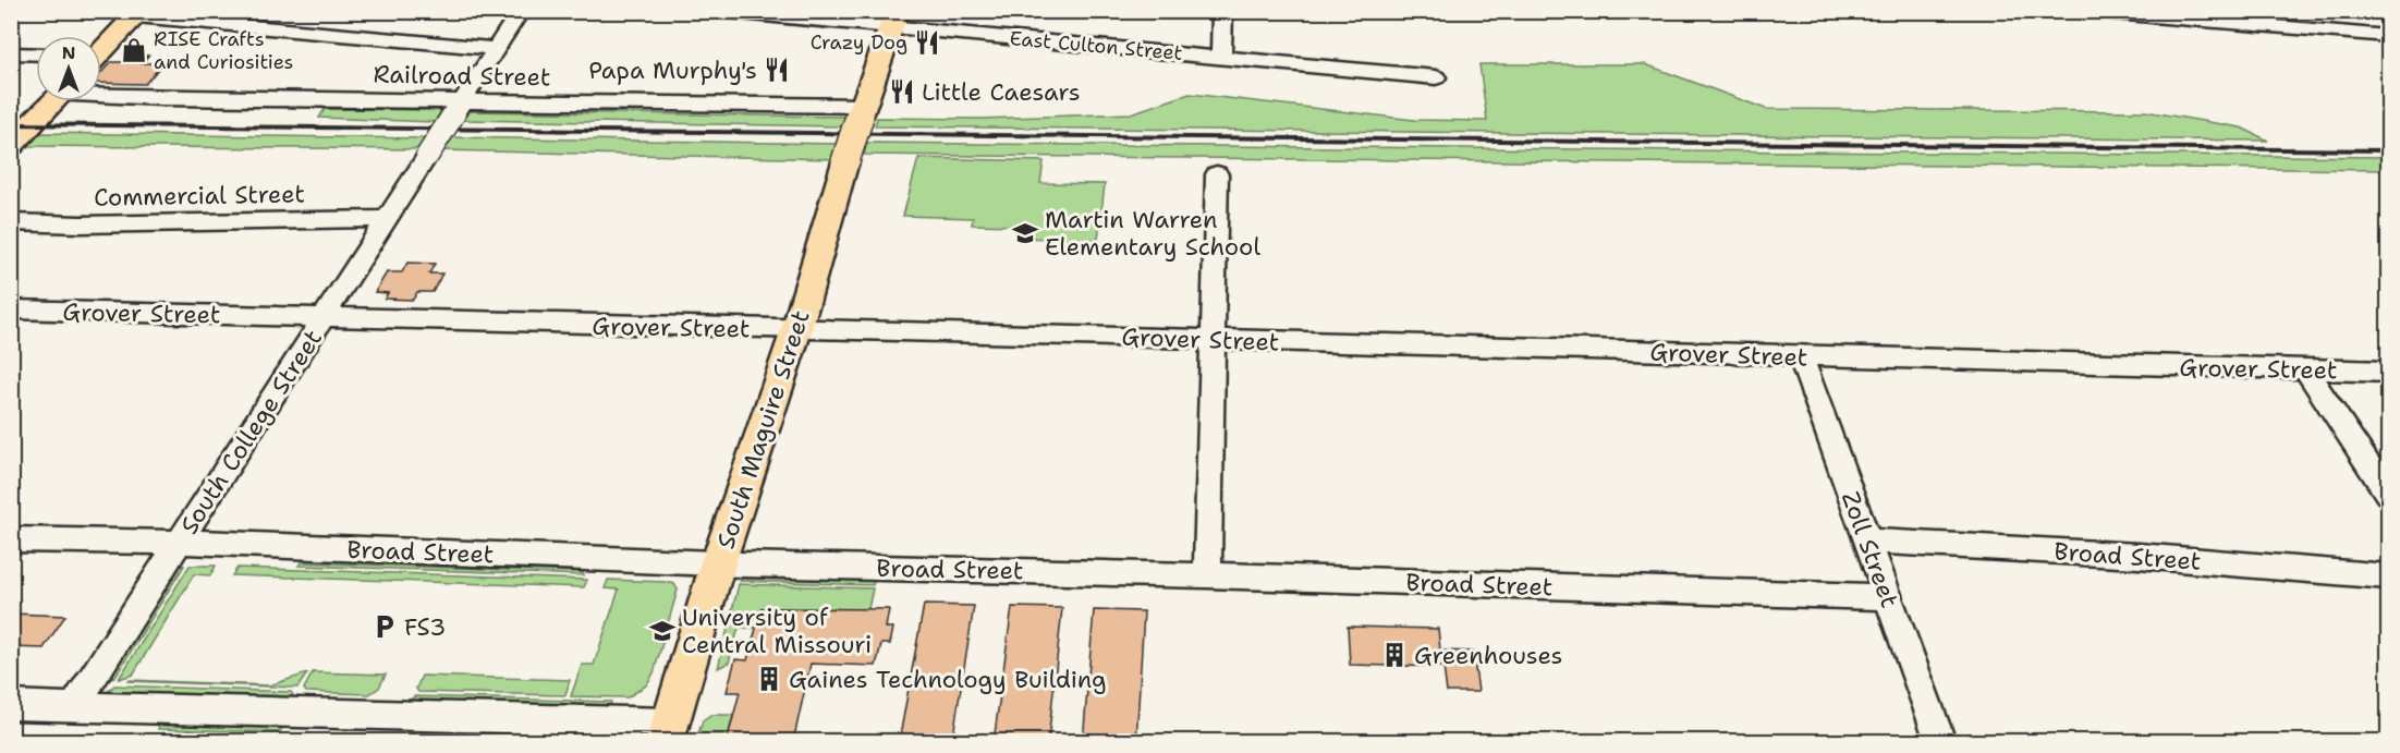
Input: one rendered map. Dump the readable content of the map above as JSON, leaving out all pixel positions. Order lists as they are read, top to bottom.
{
  "streets": {
    "main road": ["South Maguire Street"],
    "street": [
      "East Culton Street",
      "Railroad Street",
      "Commercial Street",
      "Grover Street",
      "South College Street",
      "Zoll Street",
      "Broad Street"
    ]
  },
  "crossings": [
    ["East Culton Street", "South Maguire Street"],
    ["Railroad Street", "South Maguire Street"],
    ["Railroad Street", "South College Street"],
    ["Commercial Street", "South College Street"],
    ["Grover Street", "South Maguire Street"],
    ["Grover Street", "South College Street"],
    ["Grover Street", "Zoll Street"],
    ["South Maguire Street", "Broad Street"],
    ["South College Street", "Broad Street"],
    ["Zoll Street", "Broad Street"]
  ],
  "places": {
    "restaurant": ["Crazy Dog", "Papa Murphy's", "Little Caesars"],
    "shop": ["RISE Crafts and Curiosities"],
    "school or university": ["Martin Warren Elementary School", "University of Central Missouri"],
    "parking": ["FS3"],
    "building": ["Greenhouses", "Gaines Technology Building"]
  },
  "north": "top"
}
